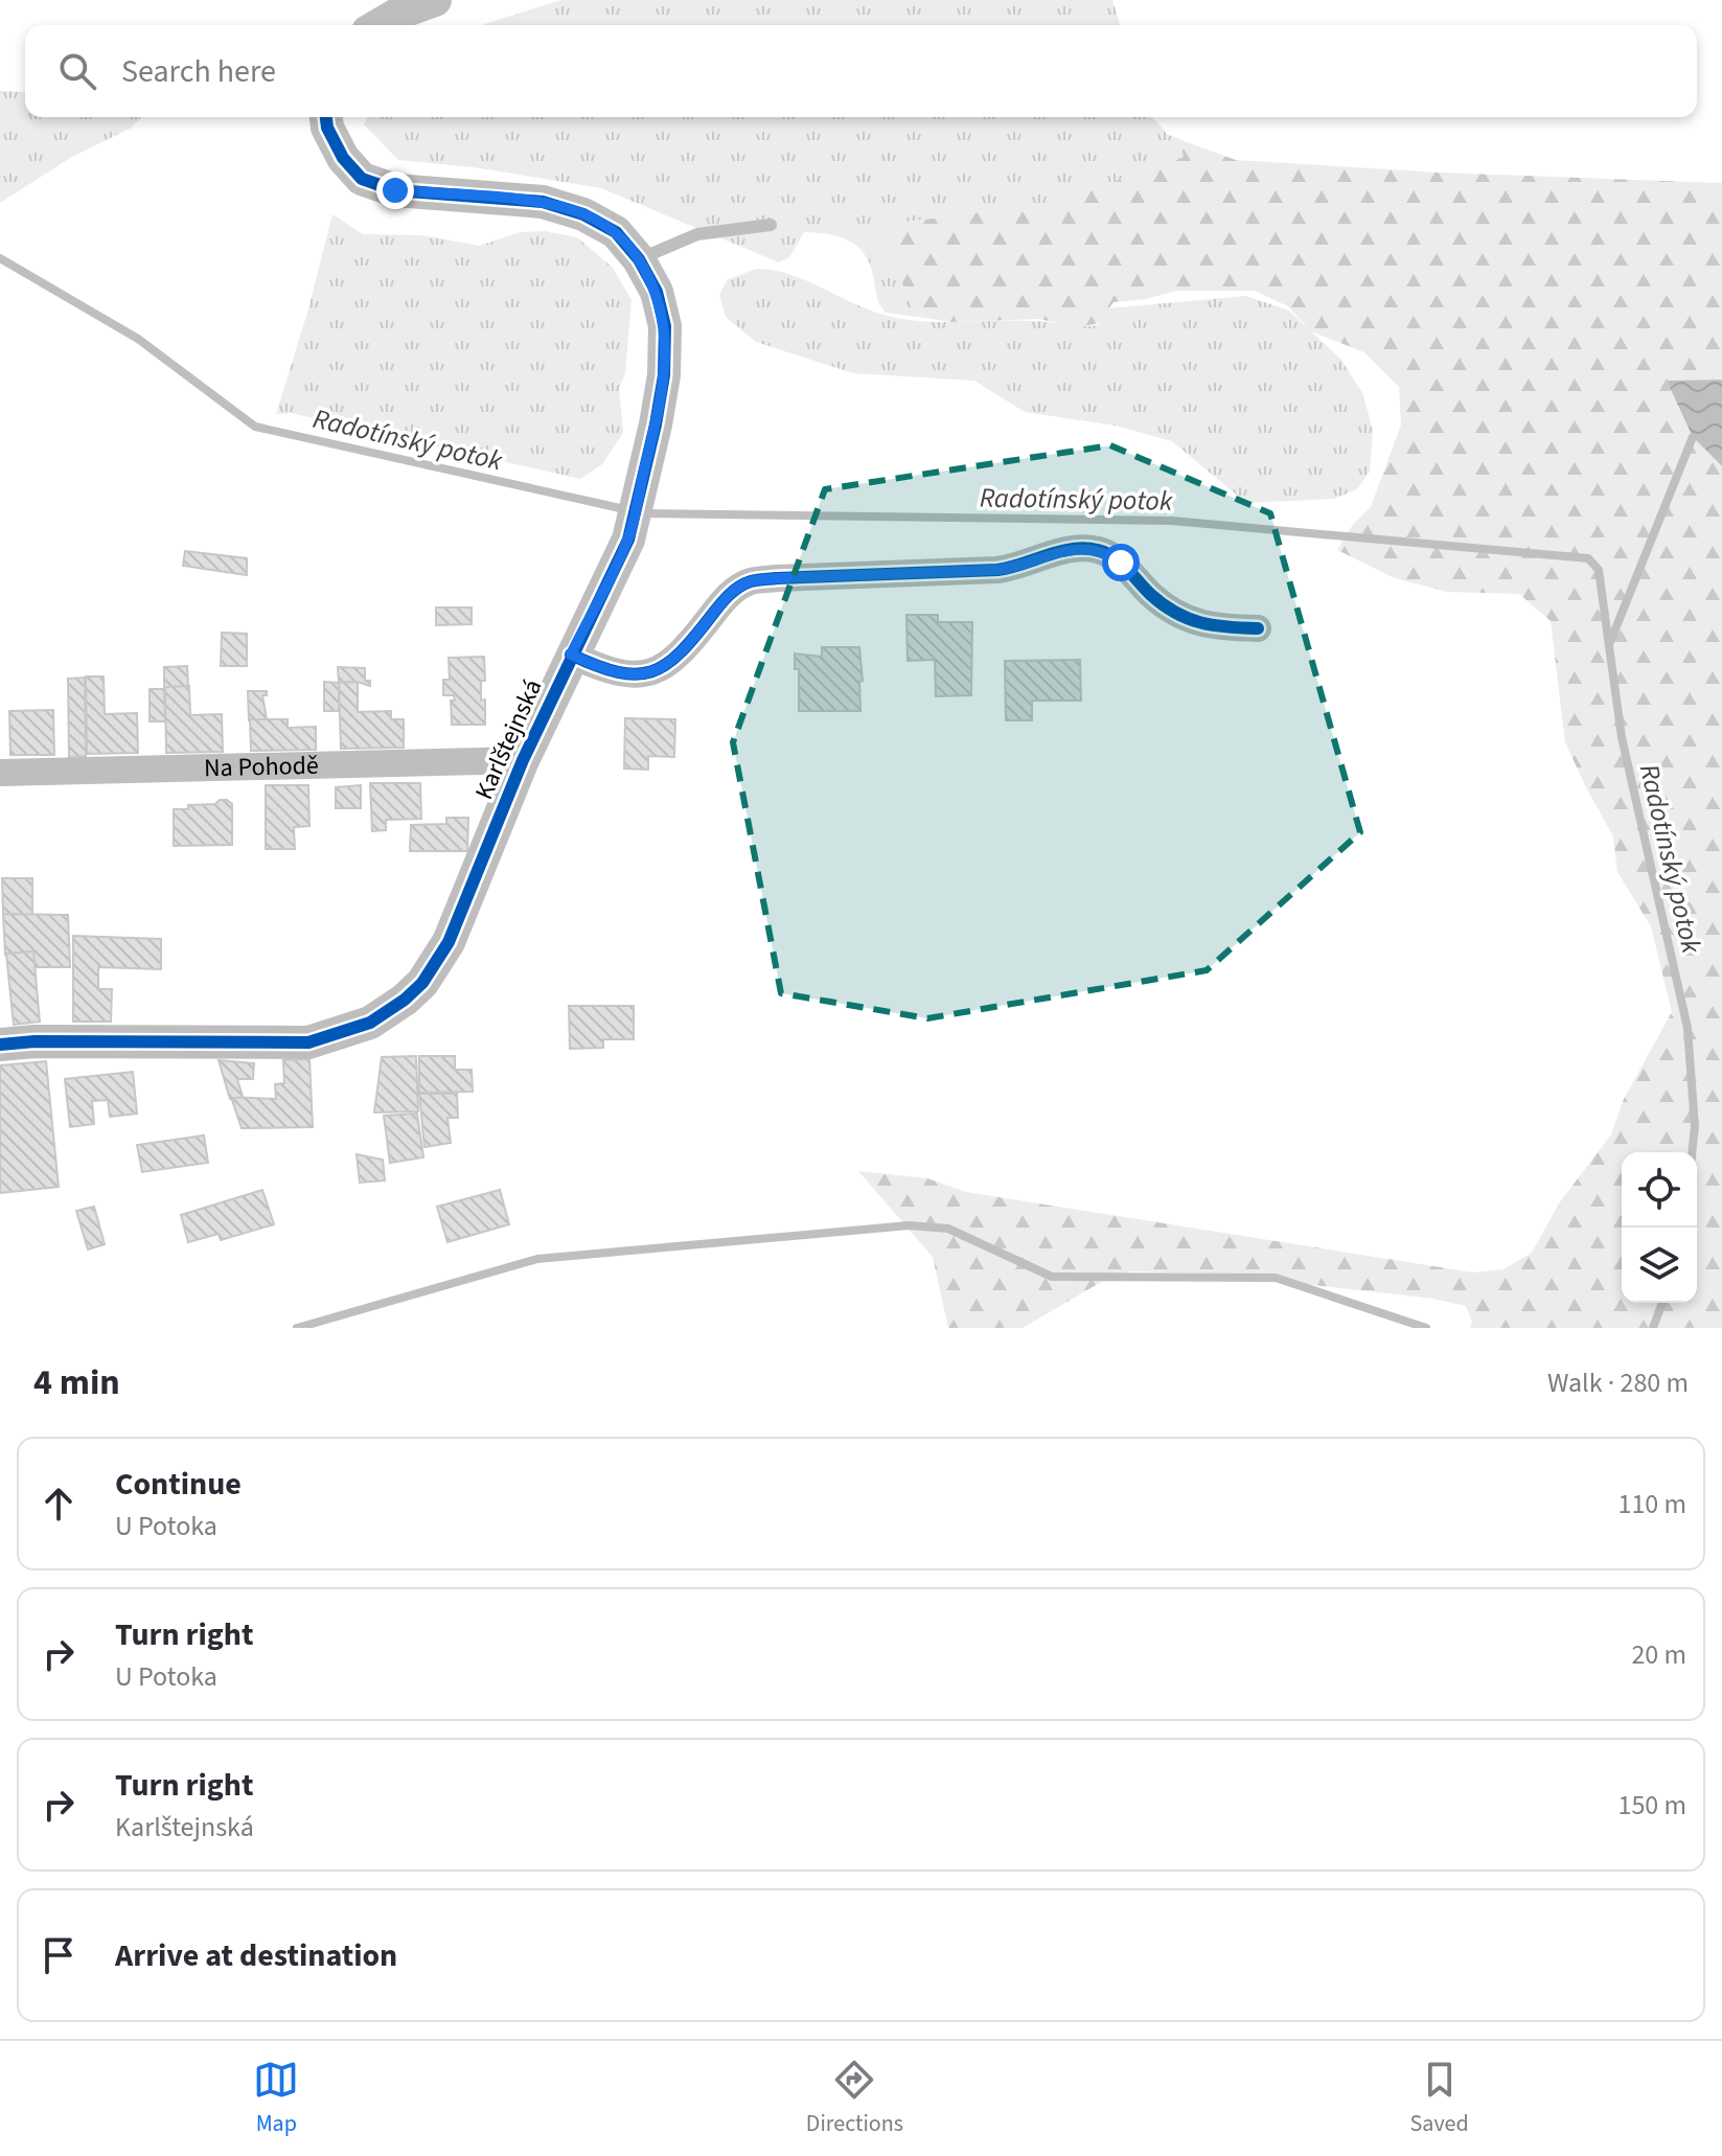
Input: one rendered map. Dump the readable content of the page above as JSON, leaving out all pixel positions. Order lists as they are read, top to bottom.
{
  "streets": {
    "street": ["Karlštejnská", "Na Pohodě"]
  },
  "crossings": [
    ["Karlštejnská", "Na Pohodě"]
  ],
  "water": ["Radotínský potok"],
  "page": {
    "search": "Search here",
    "heading": ["4 min", "Walk · 280 m"],
    "list": [
      ["Continue", "U Potoka", "110 m"],
      ["Turn right", "U Potoka", "20 m"],
      ["Turn right", "Karlštejnská", "150 m"],
      "Arrive at destination"
    ],
    "nav": ["Map", "Directions", "Saved"]
  }
}
